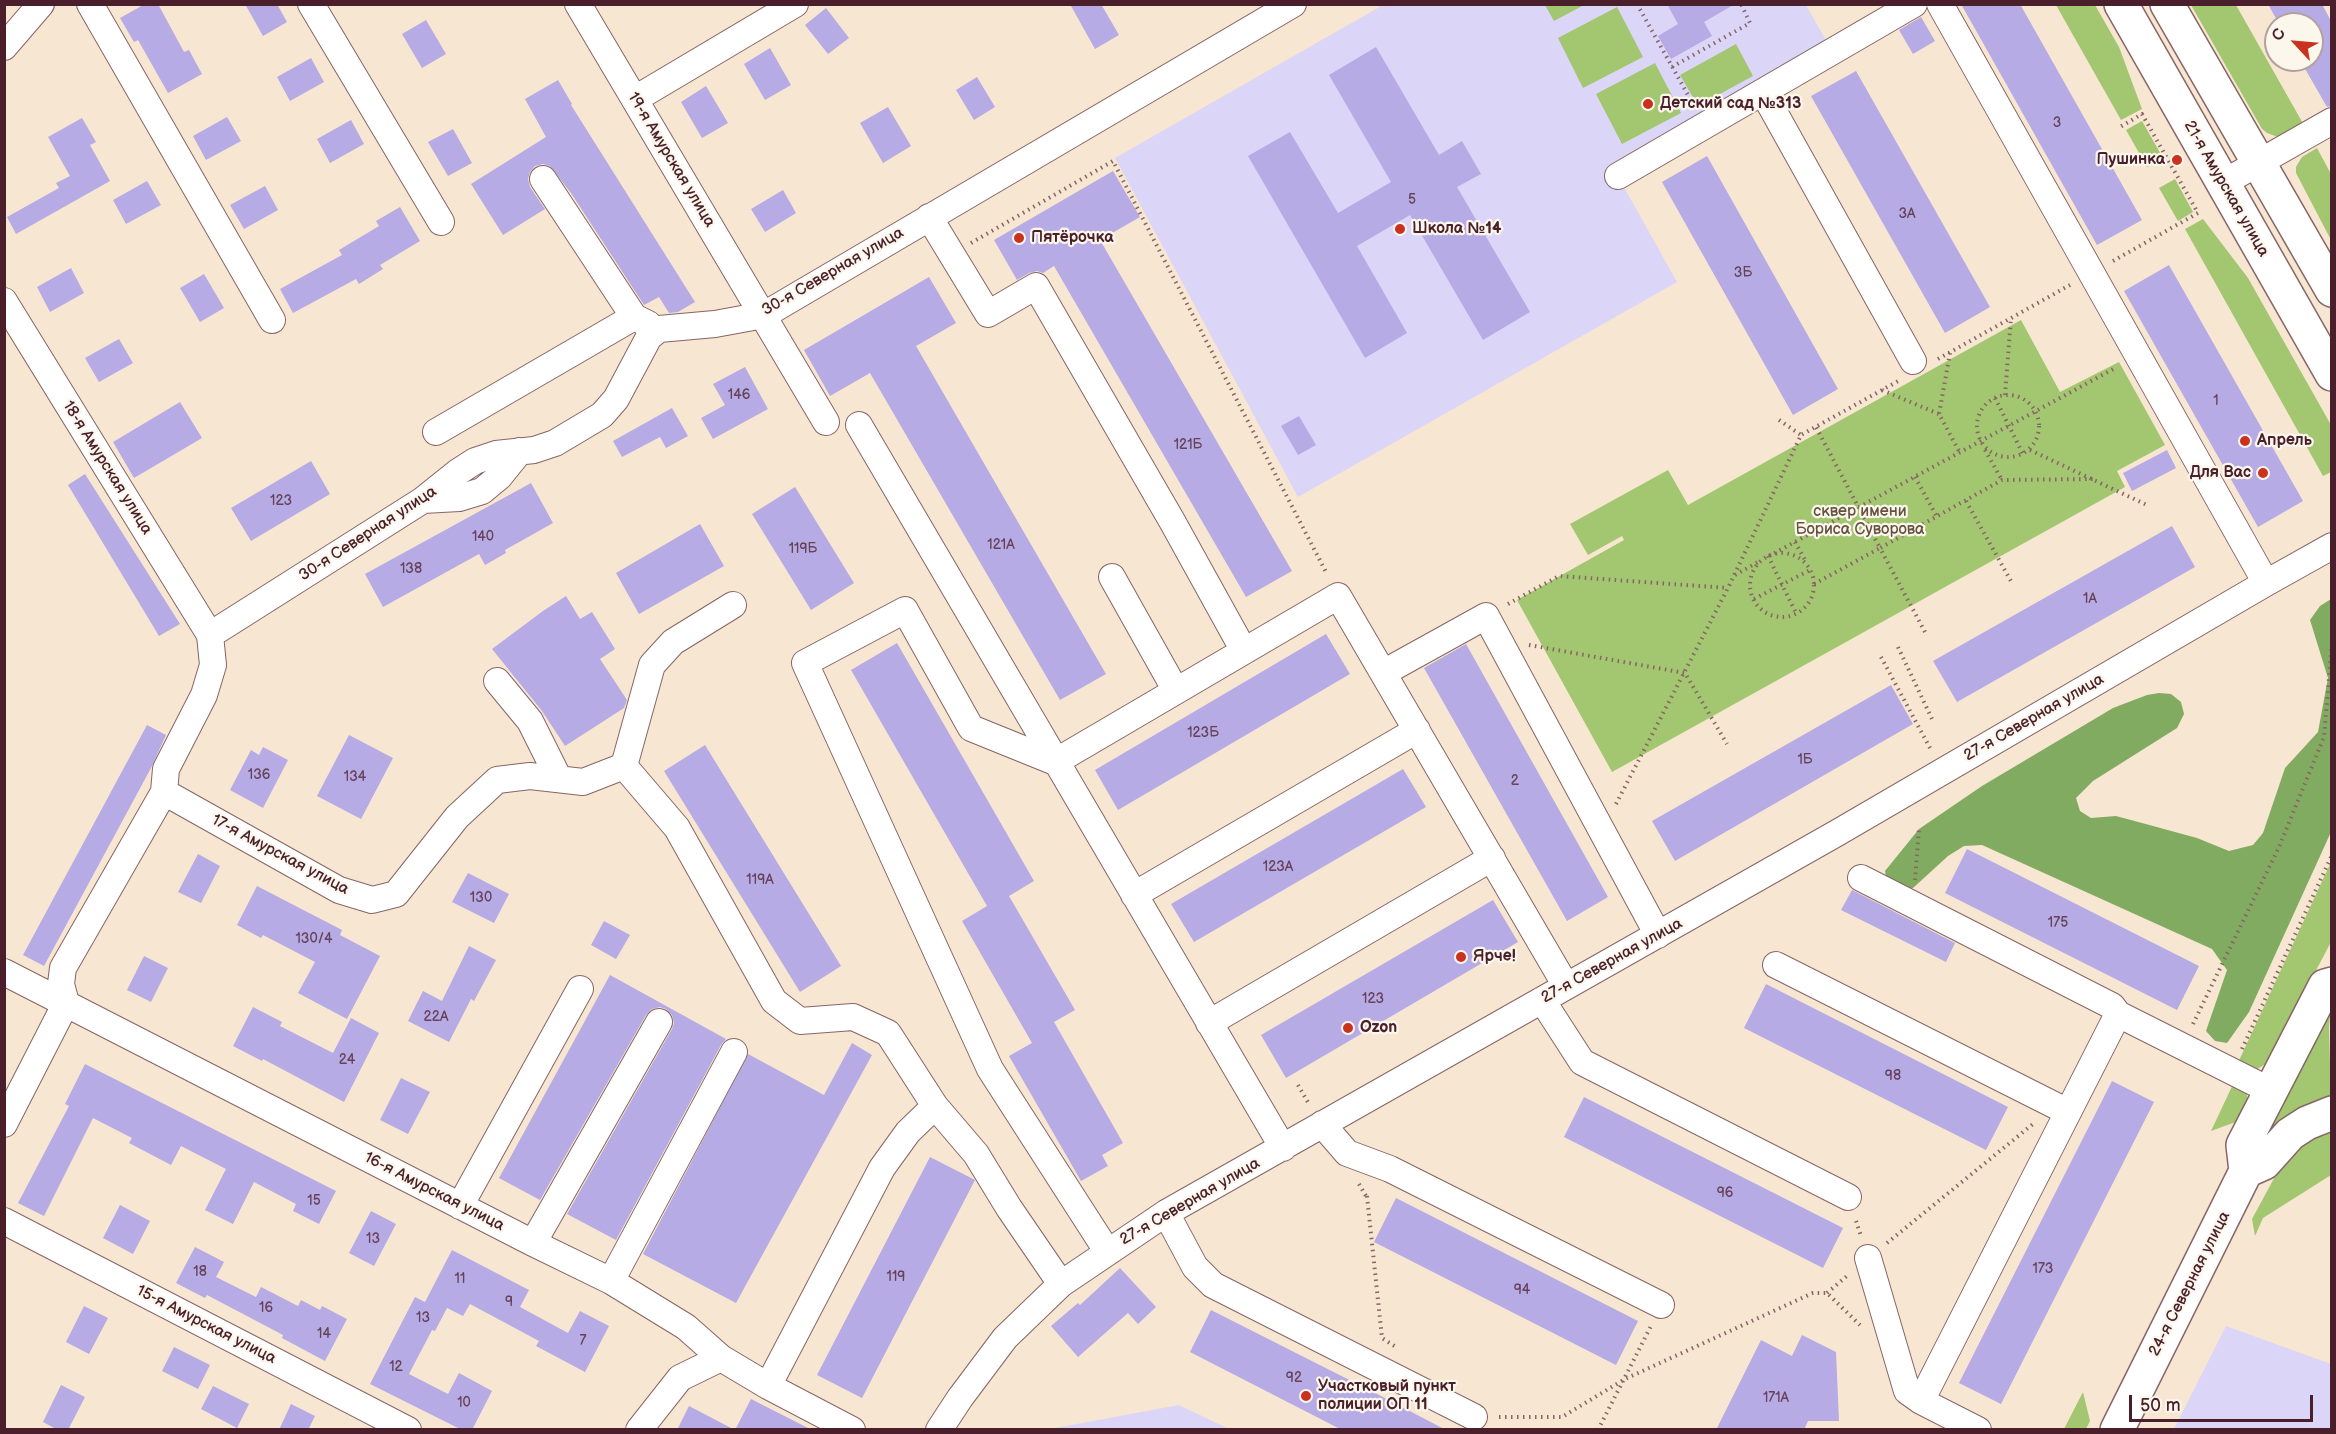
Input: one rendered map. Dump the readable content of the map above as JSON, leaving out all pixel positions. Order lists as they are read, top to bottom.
{
  "streets": {
    "main road": ["21-я Амурская улица", "24-я Северная улица"],
    "street": [
      "19-я Амурская улица",
      "30-я Северная улица",
      "18-я Амурская улица",
      "27-я Северная улица",
      "17-я Амурская улица",
      "16-я Амурская улица",
      "15-я Амурская улица"
    ]
  },
  "crossings": [
    ["19-я Амурская улица", "30-я Северная улица"],
    ["30-я Северная улица", "18-я Амурская улица"]
  ],
  "parks": ["сквер имени Бориса Суворова"],
  "places": [
    "Детский сад №313",
    "Пушинка",
    "Школа №14",
    "Пятёрочка",
    "Апрель",
    "Для Вас",
    "Ярче!",
    "Ozon",
    "Участковый пункт полиции ОП 11"
  ],
  "house_numbers": [
    "3",
    "5",
    "3А",
    "3Б",
    "146",
    "1",
    "121Б",
    "123",
    "140",
    "121А",
    "119Б",
    "138",
    "1А",
    "123Б",
    "1Б",
    "136",
    "134",
    "2",
    "123А",
    "119А",
    "130",
    "175",
    "130/4",
    "123",
    "22А",
    "24",
    "98",
    "96",
    "15",
    "13",
    "173",
    "18",
    "119",
    "11",
    "94",
    "9",
    "16",
    "13",
    "14",
    "7",
    "12",
    "92",
    "171А",
    "10"
  ],
  "scale_bar": "50 m",
  "north": "top left"
}
